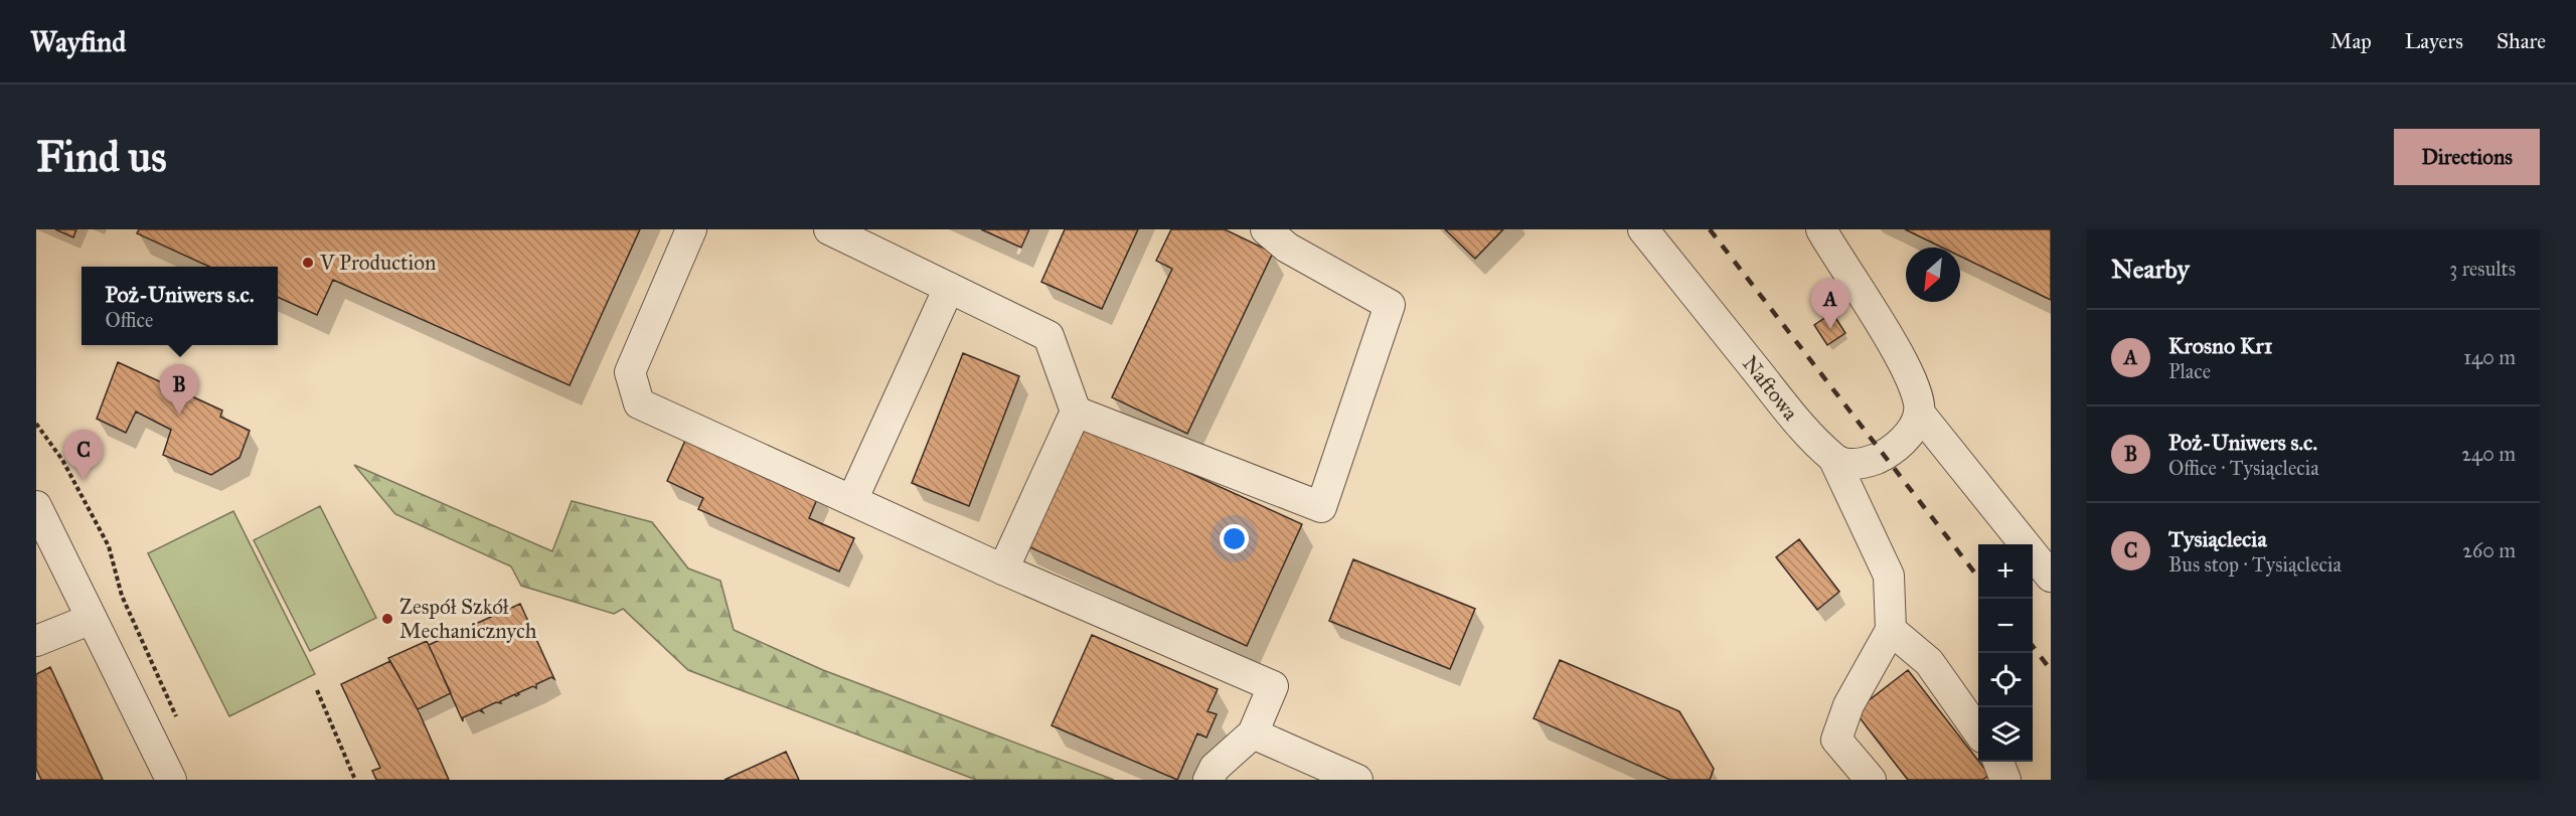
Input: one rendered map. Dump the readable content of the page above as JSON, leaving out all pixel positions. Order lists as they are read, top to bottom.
{
  "streets": {
    "street": ["Naftowa"]
  },
  "places": ["V Production", "Zespół Szkół Mechanicznych"],
  "north": "bottom left",
  "page": {
    "header": "Wayfind",
    "nav": ["Map", "Layers", "Share"],
    "buttons": "Directions",
    "title": "Find us",
    "heading": ["Nearby", "3 results"],
    "popup": ["Poż-Uniwers s.c.", "Office"],
    "pins": ["A", "B", "C"],
    "list": [
      {
        "mark": "A",
        "name": "Krosno Kr1",
        "note": "Place",
        "value": "140 m"
      },
      {
        "mark": "B",
        "name": "Poż-Uniwers s.c.",
        "note": "Office · Tysiąclecia",
        "value": "240 m"
      },
      {
        "mark": "C",
        "name": "Tysiąclecia",
        "note": "Bus stop · Tysiąclecia",
        "value": "260 m"
      }
    ],
    "map_buttons": ["+", "−"]
  }
}
